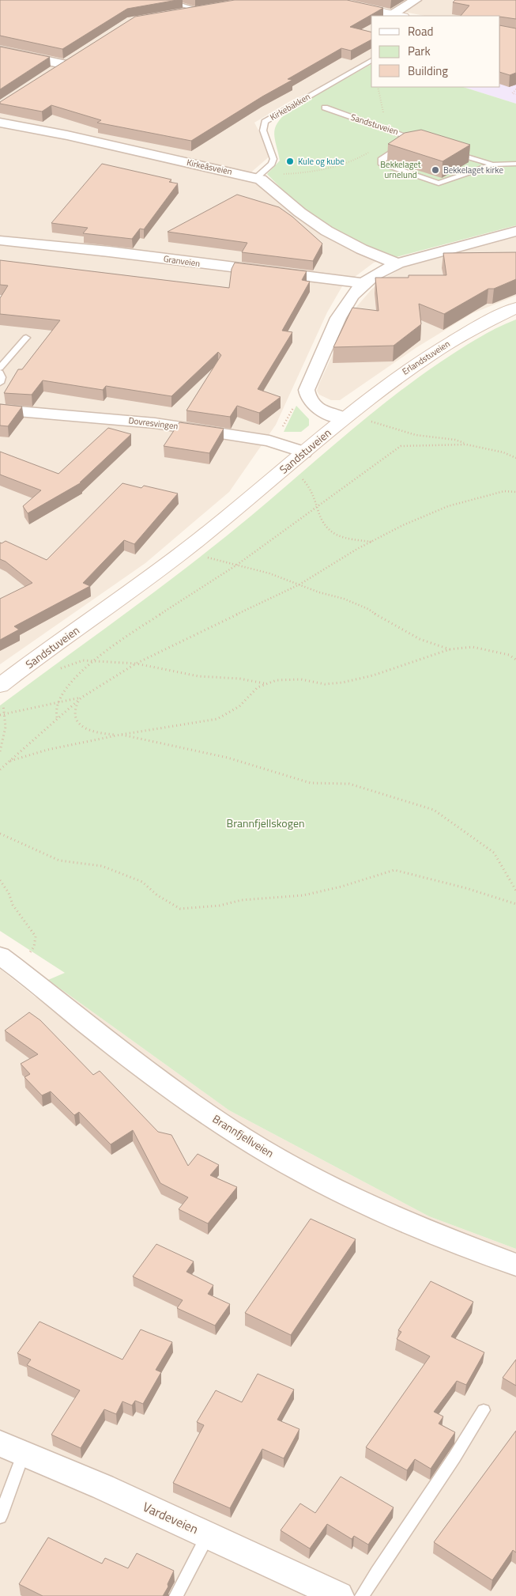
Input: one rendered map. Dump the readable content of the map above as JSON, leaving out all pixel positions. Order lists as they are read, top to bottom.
{
  "streets": {
    "street": [
      "Sandstuveien",
      "Kirkeåsveien",
      "Granveien",
      "Erlandstuveien",
      "Dovresvingen",
      "Brannfjellveien",
      "Vardeveien"
    ],
    "lane": ["Kirkebakken"]
  },
  "crossings": [
    ["Kirkebakken", "Kirkeåsveien"],
    ["Sandstuveien", "Erlandstuveien"],
    ["Sandstuveien", "Dovresvingen"]
  ],
  "parks": ["Bekkelaget urnelund", "Brannfjellskogen"],
  "places": ["Kule og kube", "Bekkelaget kirke"],
  "legend": ["Road", "Park", "Building"]
}
